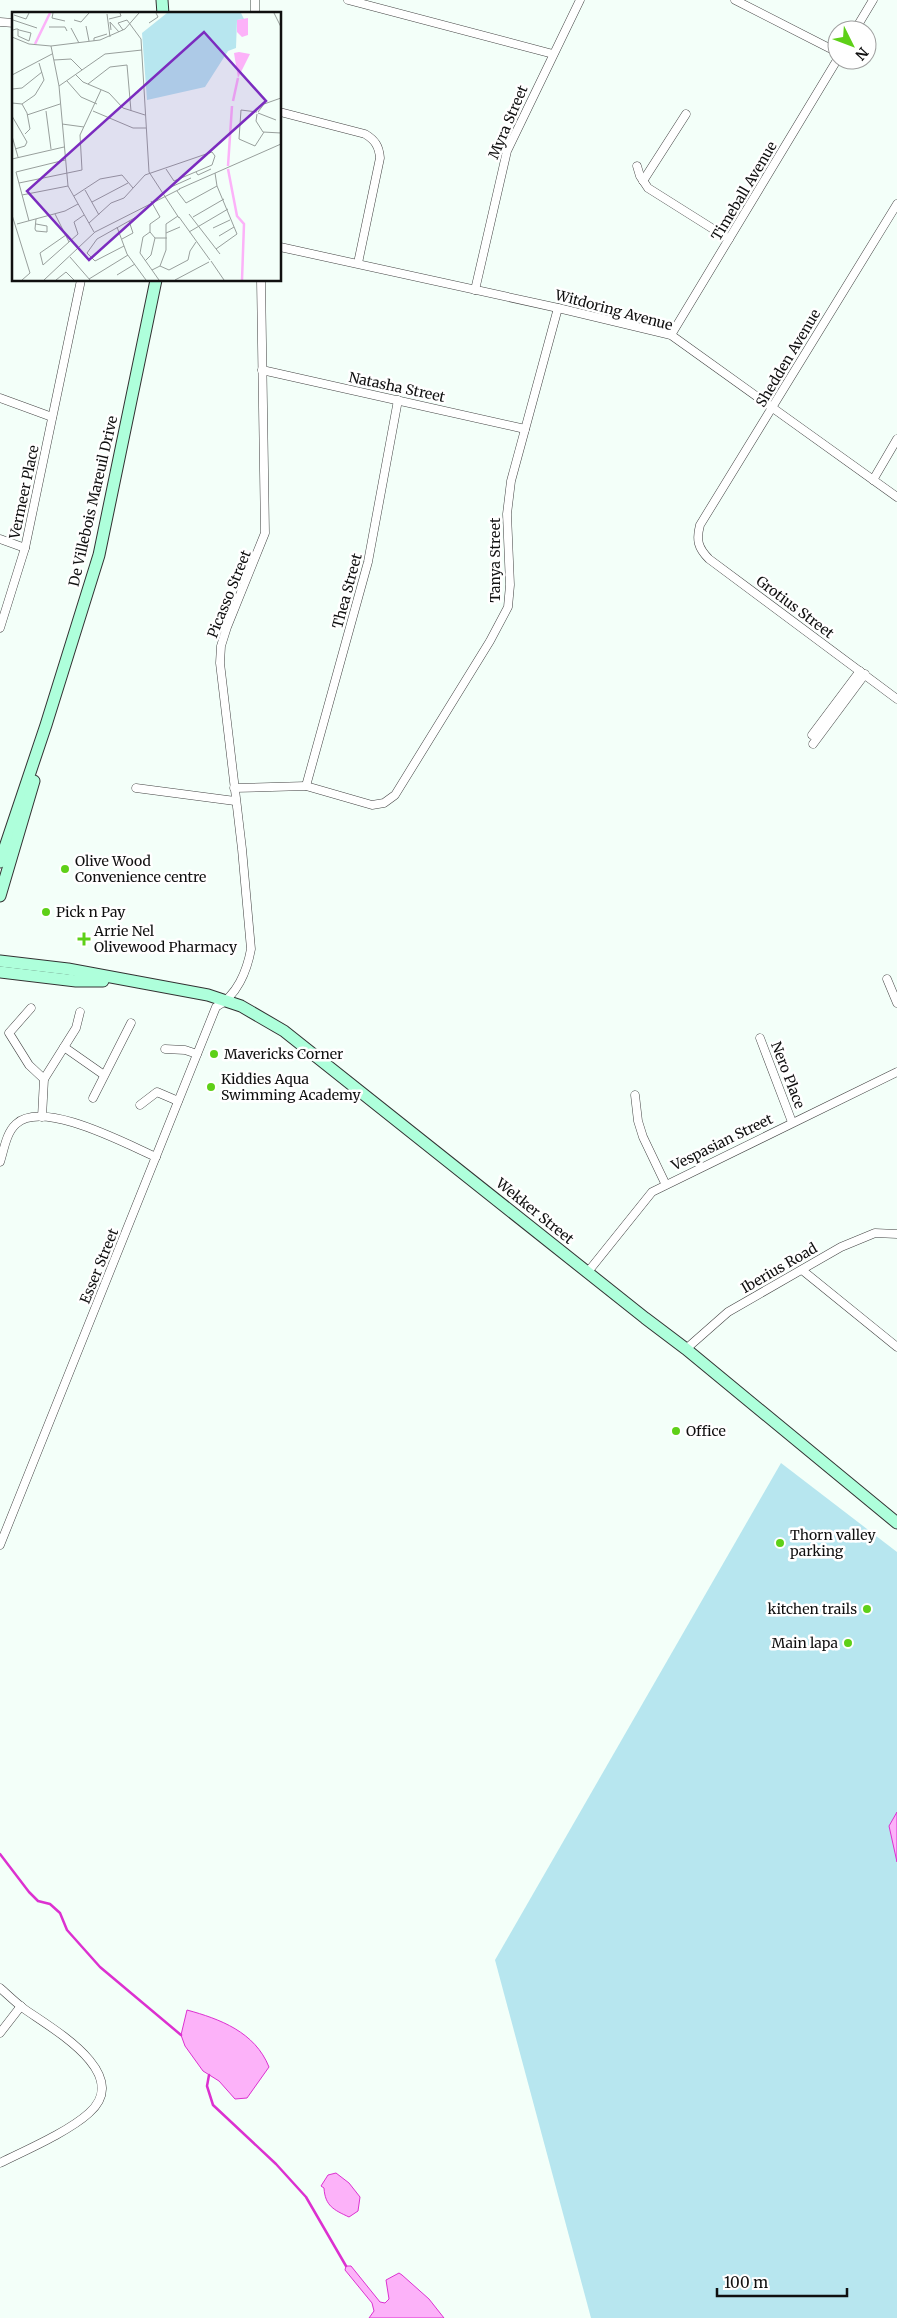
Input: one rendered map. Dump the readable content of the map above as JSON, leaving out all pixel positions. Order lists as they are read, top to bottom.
{
  "streets": {
    "street": [
      "Myra Street",
      "Timeball Avenue",
      "Witdoring Avenue",
      "Shedden Avenue",
      "Natasha Street",
      "Vermeer Place",
      "De Villebois Mareuil Drive",
      "Tanya Street",
      "Thea Street",
      "Picasso Street",
      "Grotius Street",
      "Nero Place",
      "Vespasian Street",
      "Wekker Street",
      "Esser Street",
      "Iberius Road"
    ]
  },
  "crossings": [
    ["Myra Street", "Witdoring Avenue"],
    ["Timeball Avenue", "Witdoring Avenue"],
    ["Witdoring Avenue", "Shedden Avenue"],
    ["Witdoring Avenue", "Tanya Street"],
    ["Shedden Avenue", "Grotius Street"],
    ["Natasha Street", "Tanya Street"],
    ["Natasha Street", "Thea Street"],
    ["Natasha Street", "Picasso Street"],
    ["Tanya Street", "Thea Street"],
    ["Picasso Street", "Wekker Street"],
    ["Picasso Street", "Esser Street"],
    ["Nero Place", "Vespasian Street"],
    ["Vespasian Street", "Wekker Street"],
    ["Wekker Street", "Esser Street"],
    ["Wekker Street", "Iberius Road"]
  ],
  "places": {
    "other": [
      "Olive Wood Convenience centre",
      "Pick n Pay",
      "Mavericks Corner",
      "Kiddies Aqua Swimming Academy",
      "Office",
      "Thorn valley parking",
      "kitchen trails",
      "Main lapa"
    ],
    "health": ["Arrie Nel Olivewood Pharmacy"]
  },
  "scale_bar": "100 m",
  "north": "bottom right"
}
